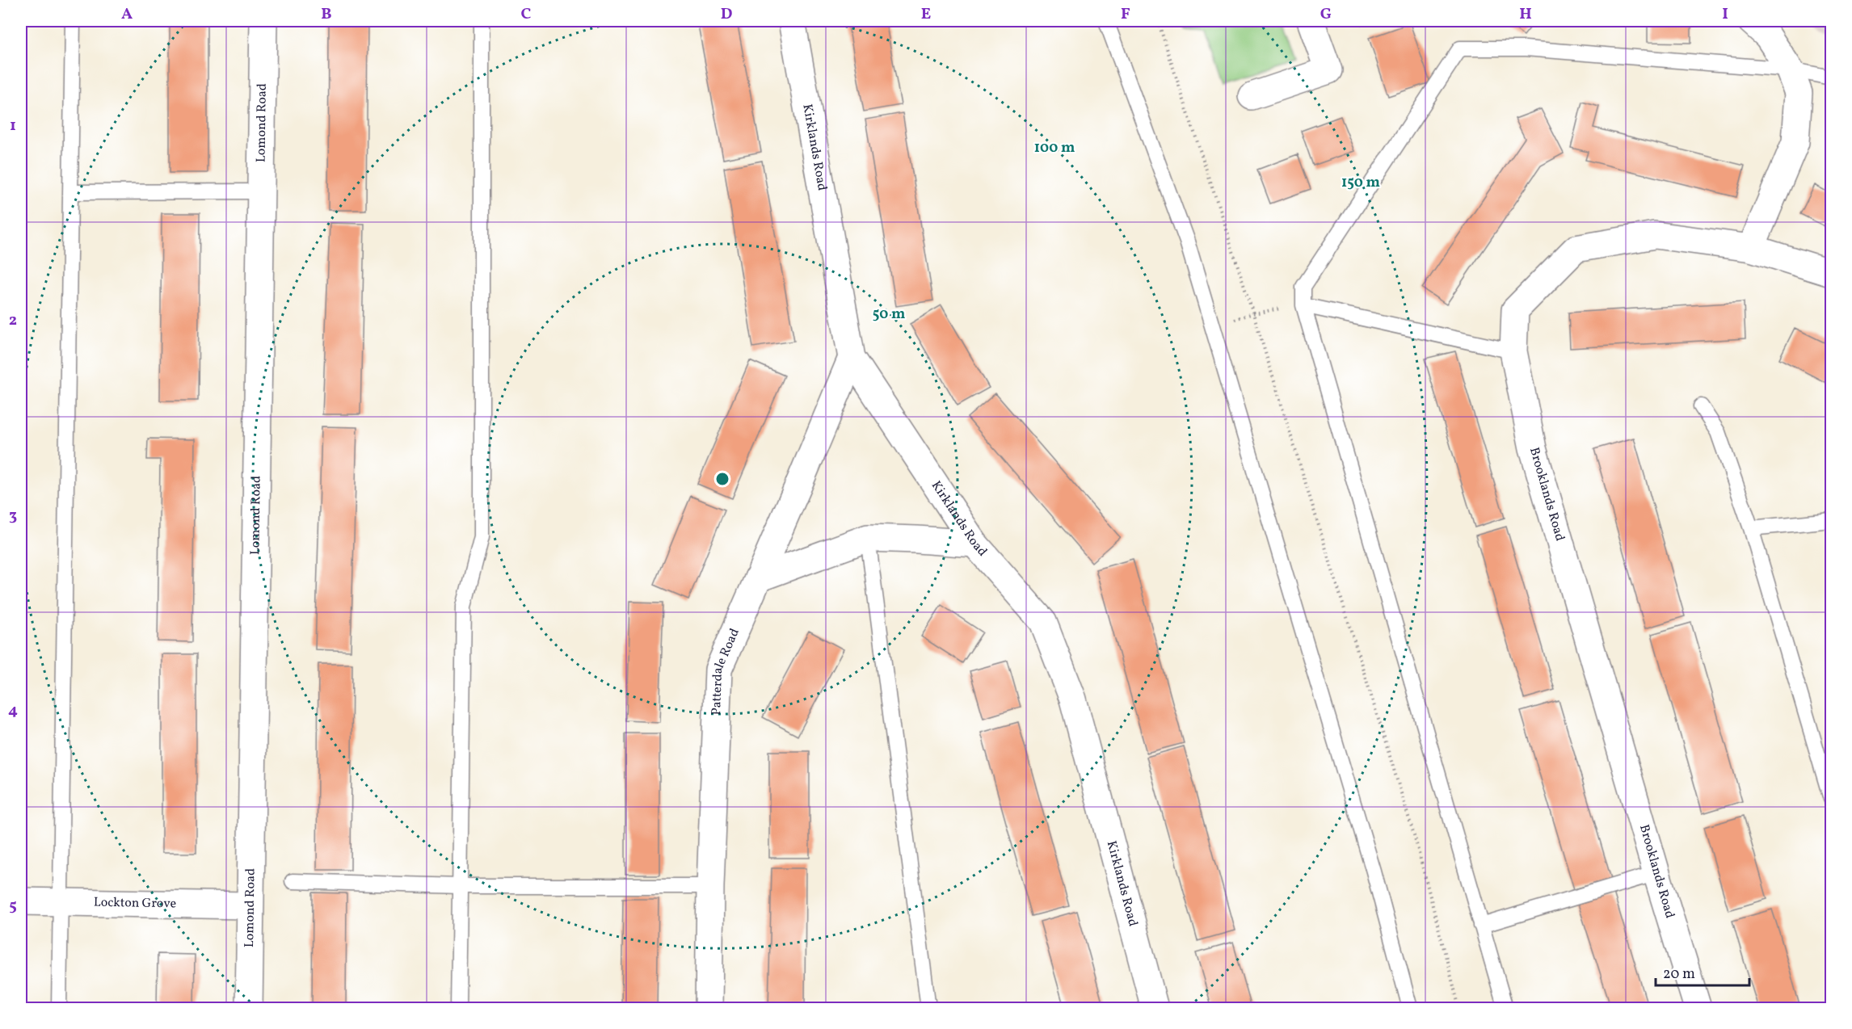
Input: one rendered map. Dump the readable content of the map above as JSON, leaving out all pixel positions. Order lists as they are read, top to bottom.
{
  "streets": {
    "street": [
      "Lomond Road",
      "Kirklands Road",
      "Brooklands Road",
      "Patterdale Road",
      "Lockton Grove"
    ]
  },
  "crossings": [
    ["Lomond Road", "Lockton Grove"],
    ["Kirklands Road", "Patterdale Road"]
  ],
  "scale_bar": "20 m",
  "grid": {
    "columns": [
      "A",
      "B",
      "C",
      "D",
      "E",
      "F",
      "G",
      "H",
      "I"
    ],
    "rows": [
      "1",
      "2",
      "3",
      "4",
      "5"
    ]
  },
  "rings": ["100 m", "150 m", "50 m"]
}
